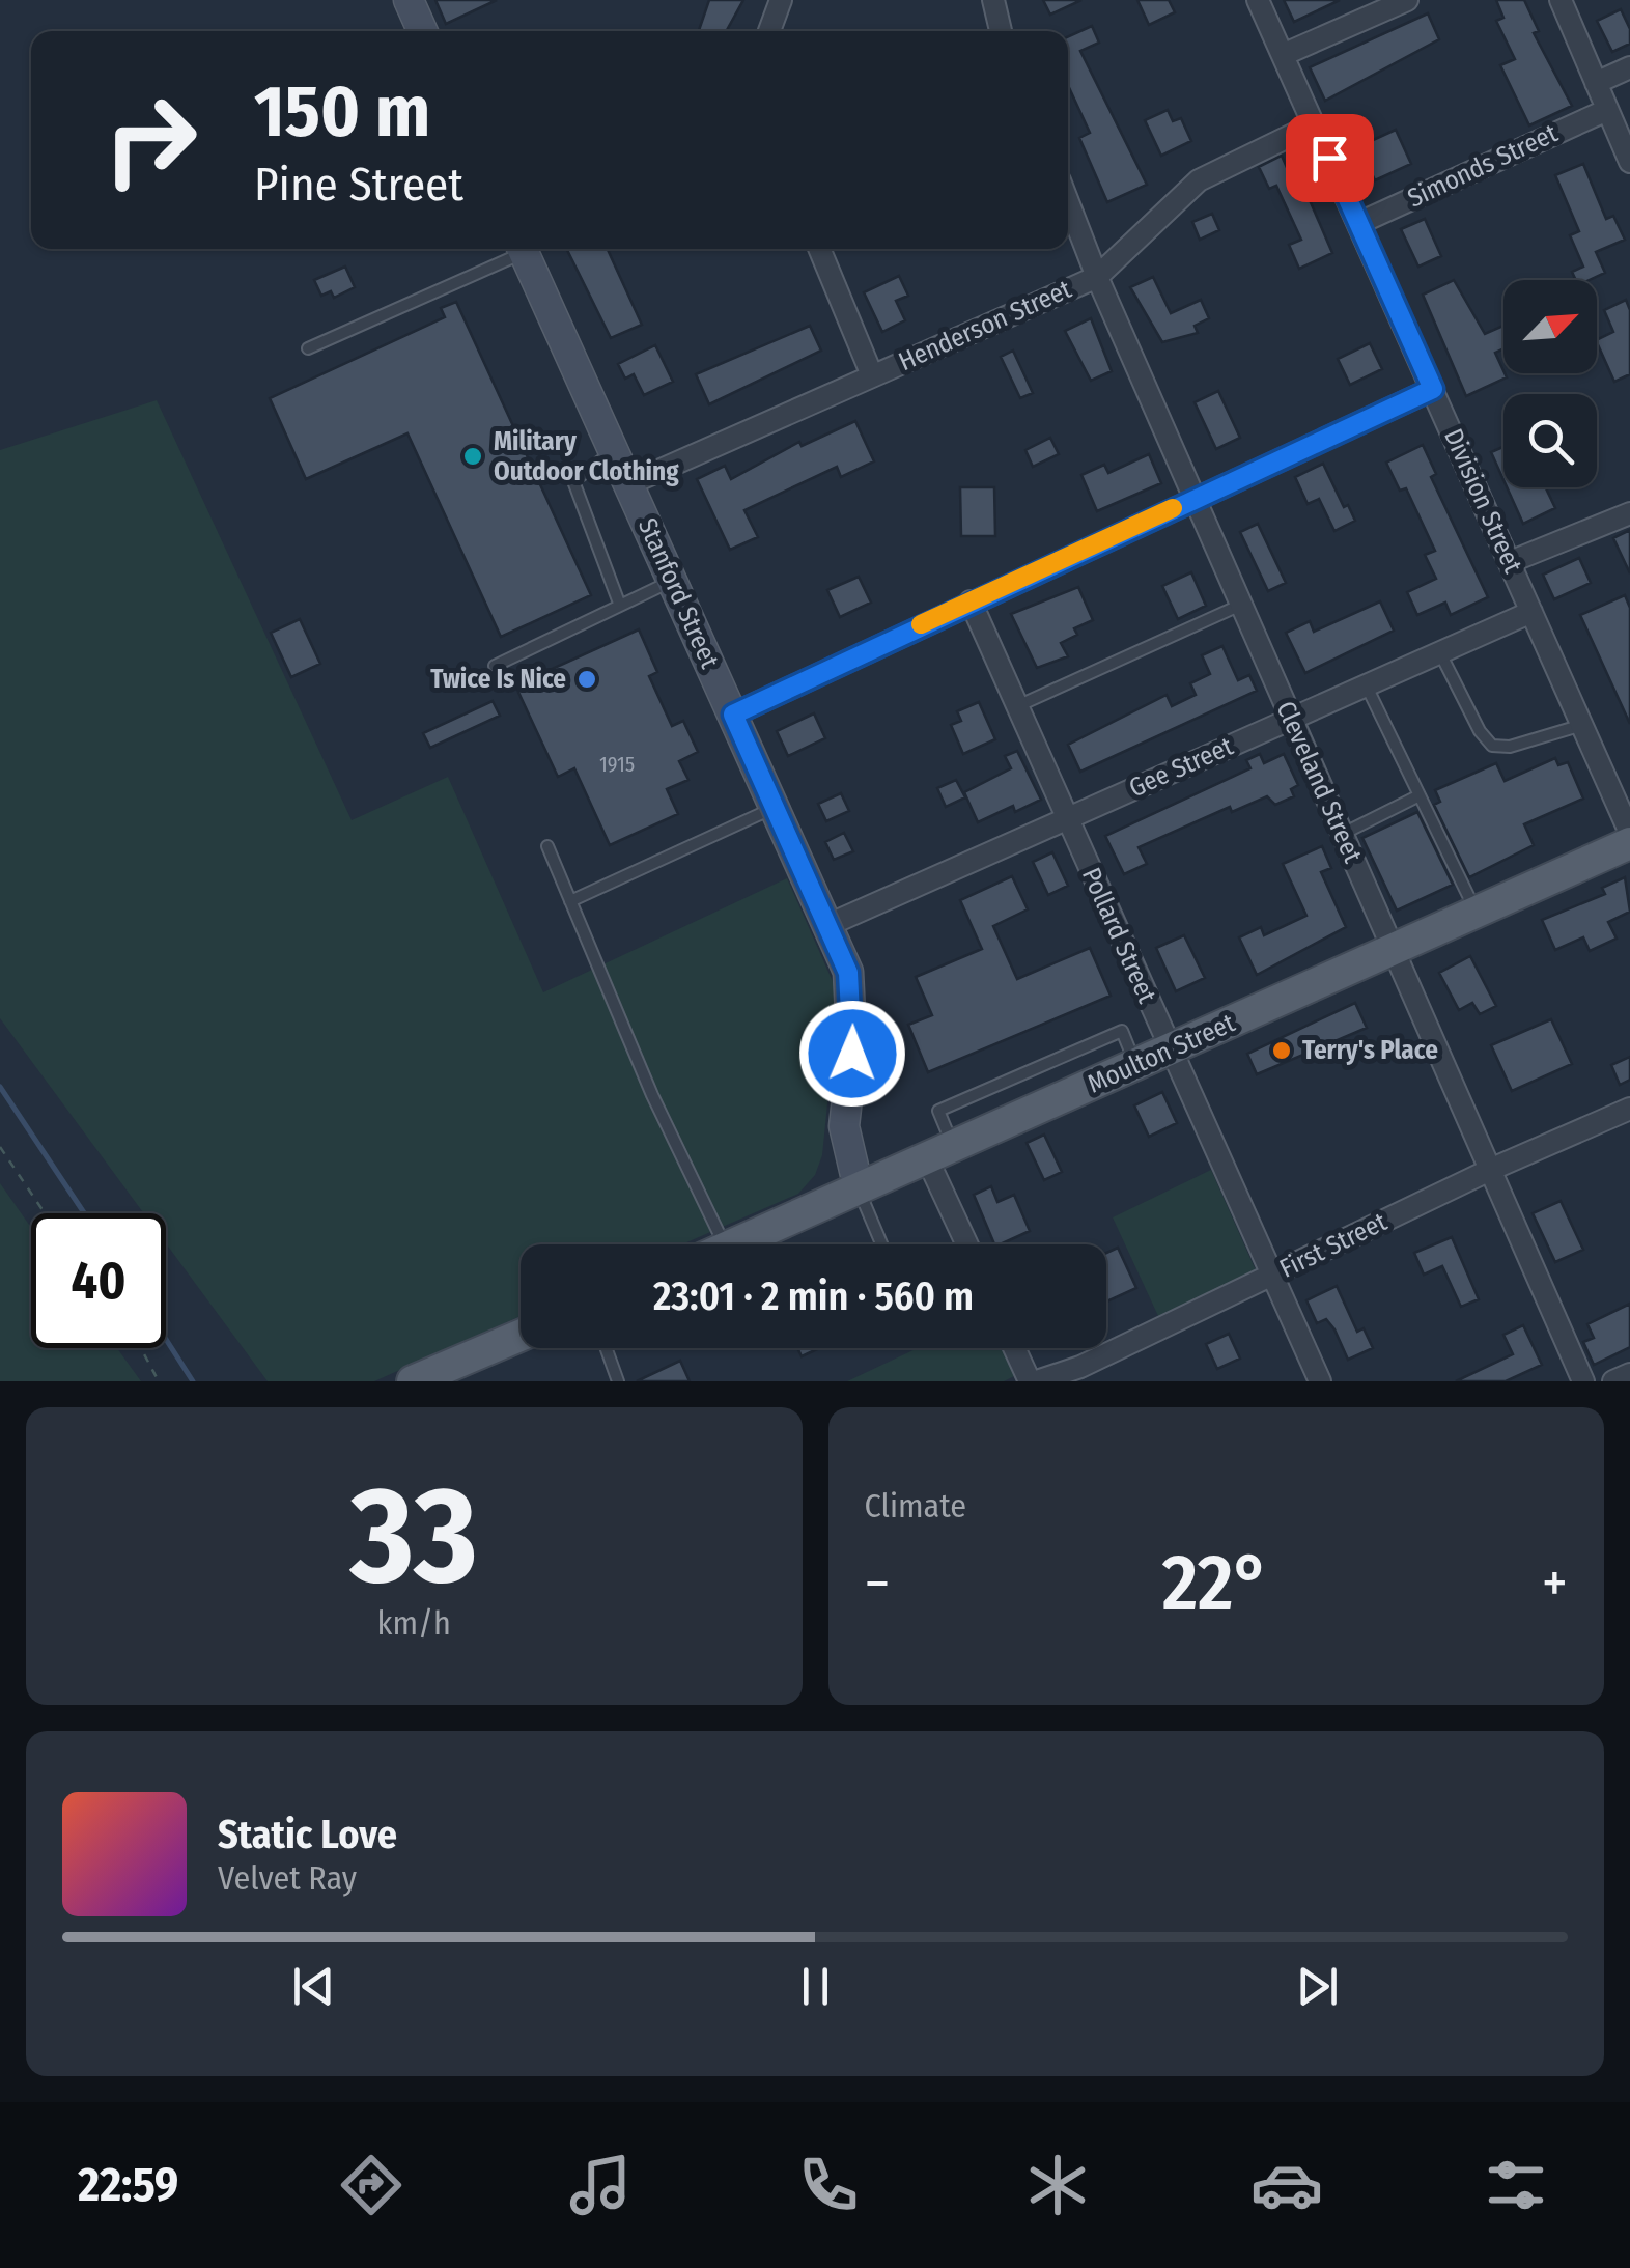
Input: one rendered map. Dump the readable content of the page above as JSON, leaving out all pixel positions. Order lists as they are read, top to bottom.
{
  "streets": {
    "main road": ["Moulton Street"],
    "street": [
      "Simonds Street",
      "Henderson Street",
      "Division Street",
      "Stanford Street",
      "Gee Street",
      "Cleveland Street",
      "Pollard Street",
      "First Street"
    ]
  },
  "crossings": [
    ["Simonds Street", "Division Street"],
    ["Henderson Street", "Division Street"],
    ["Henderson Street", "Stanford Street"],
    ["Henderson Street", "Cleveland Street"],
    ["Division Street", "Gee Street"],
    ["Stanford Street", "Gee Street"],
    ["Stanford Street", "Moulton Street"],
    ["Gee Street", "Cleveland Street"],
    ["Gee Street", "Pollard Street"],
    ["Cleveland Street", "Moulton Street"],
    ["Cleveland Street", "First Street"],
    ["Pollard Street", "Moulton Street"],
    ["Pollard Street", "First Street"]
  ],
  "places": ["Military Outdoor Clothing", "Twice Is Nice", "Terry's Place"],
  "house_numbers": ["1915"],
  "north": "top right",
  "page": {
    "turn": ["150 m", "Pine Street"],
    "limit": "40",
    "trip": "23:01 · 2 min · 560 m",
    "tile": [
      ["33", "km/h"],
      "Climate"
    ],
    "heat": ["−", "22°", "+"],
    "song": ["Static Love", "Velvet Ray"],
    "tabs": "22:59"
  }
}
